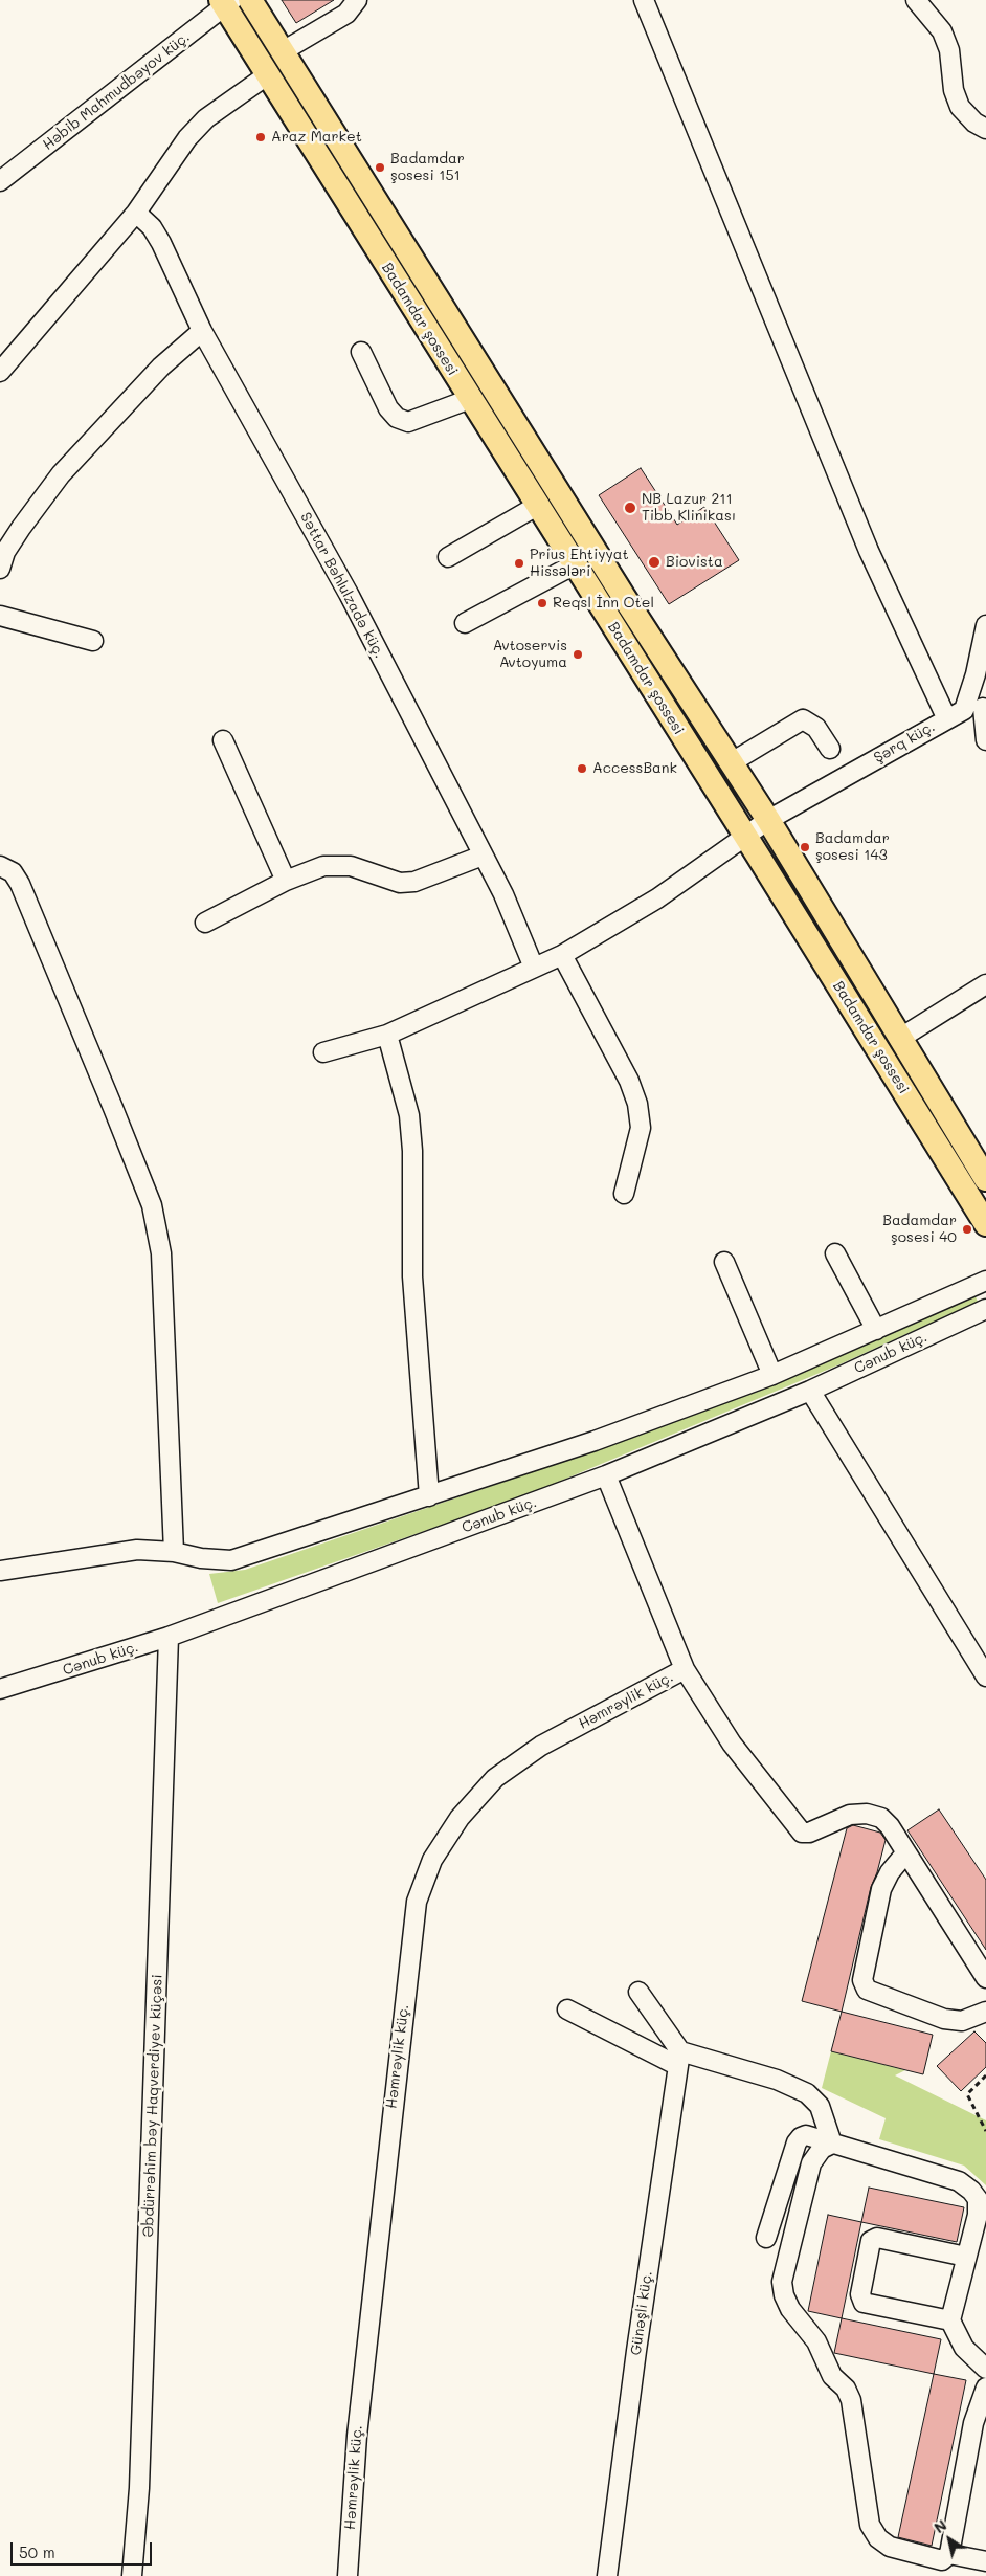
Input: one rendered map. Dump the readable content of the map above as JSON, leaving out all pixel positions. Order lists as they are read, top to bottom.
{
  "streets": {
    "main road": ["Badamdar şossesi"],
    "street": [
      "Həbib Mahmudbəyov küç.",
      "Səttar Bəhlulzadə küç.",
      "Şərq küç.",
      "Cənub küç.",
      "Həmrəylik küç.",
      "Əbdürrəhim bəy Haqverdiyev küçəsi",
      "Günəşli küç."
    ]
  },
  "crossings": [
    ["Həbib Mahmudbəyov küç.", "Badamdar şossesi"],
    ["Badamdar şossesi", "Şərq küç."],
    ["Səttar Bəhlulzadə küç.", "Şərq küç."],
    ["Cənub küç.", "Əbdürrəhim bəy Haqverdiyev küçəsi"]
  ],
  "places": [
    "Araz Market",
    "Badamdar şosesi 151",
    "NB Lazur 211 Tibb Klinikası",
    "Biovista",
    "Prius Ehtiyyat Hissәlәri",
    "Reqsl İnn Otel",
    "Avtoservis Avtoyuma",
    "AccessBank",
    "Badamdar şosesi 143",
    "Badamdar şosesi 40"
  ],
  "scale_bar": "50 m",
  "north": "top left"
}
